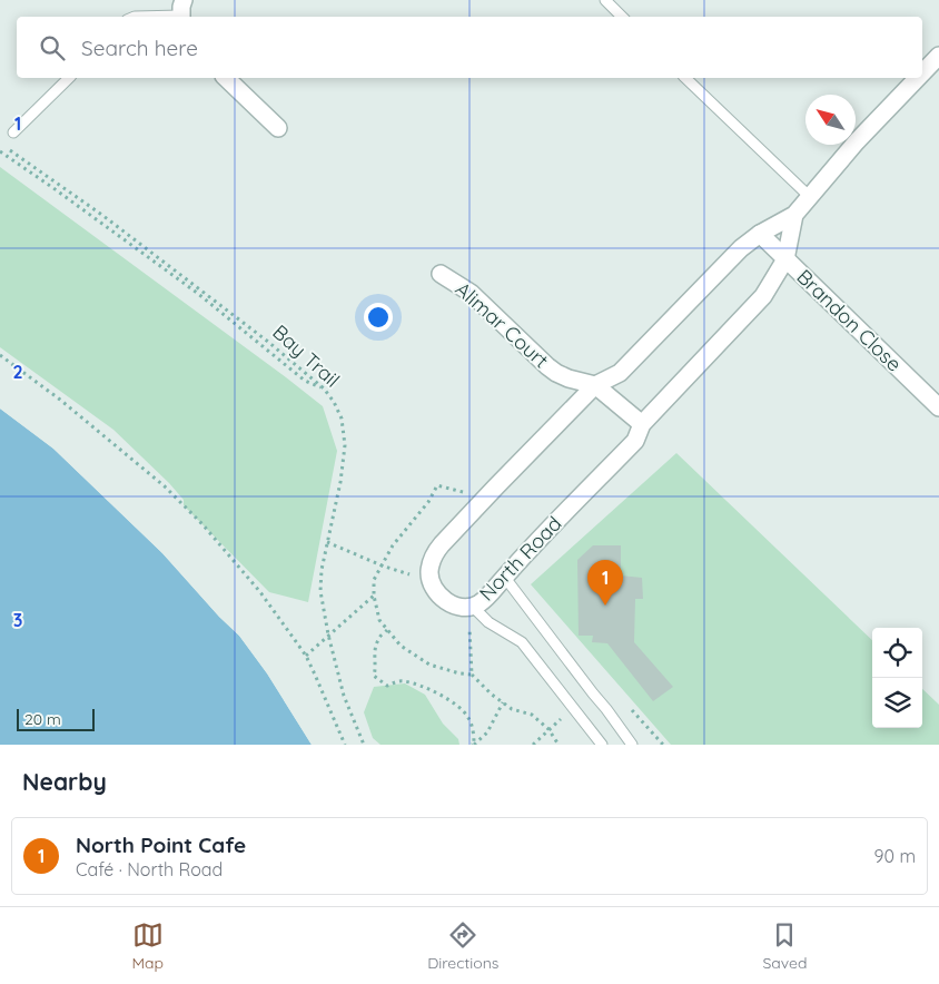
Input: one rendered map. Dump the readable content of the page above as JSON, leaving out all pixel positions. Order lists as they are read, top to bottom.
{
  "streets": {
    "street": ["Brandon Close", "Alimar Court", "North Road"],
    "path": ["Bay Trail"]
  },
  "crossings": [
    ["Brandon Close", "North Road"],
    ["Alimar Court", "North Road"]
  ],
  "scale_bar": "20 m",
  "north": "top left",
  "page": {
    "search": "Search here",
    "pins": "1",
    "scale": "20 m",
    "heading": "Nearby",
    "list": [
      {
        "mark": "1",
        "name": "North Point Cafe",
        "note": "Café · North Road",
        "value": "90 m"
      }
    ],
    "nav": ["Map", "Directions", "Saved"]
  },
  "grid": {
    "rows": ["1", "2", "3"]
  }
}
